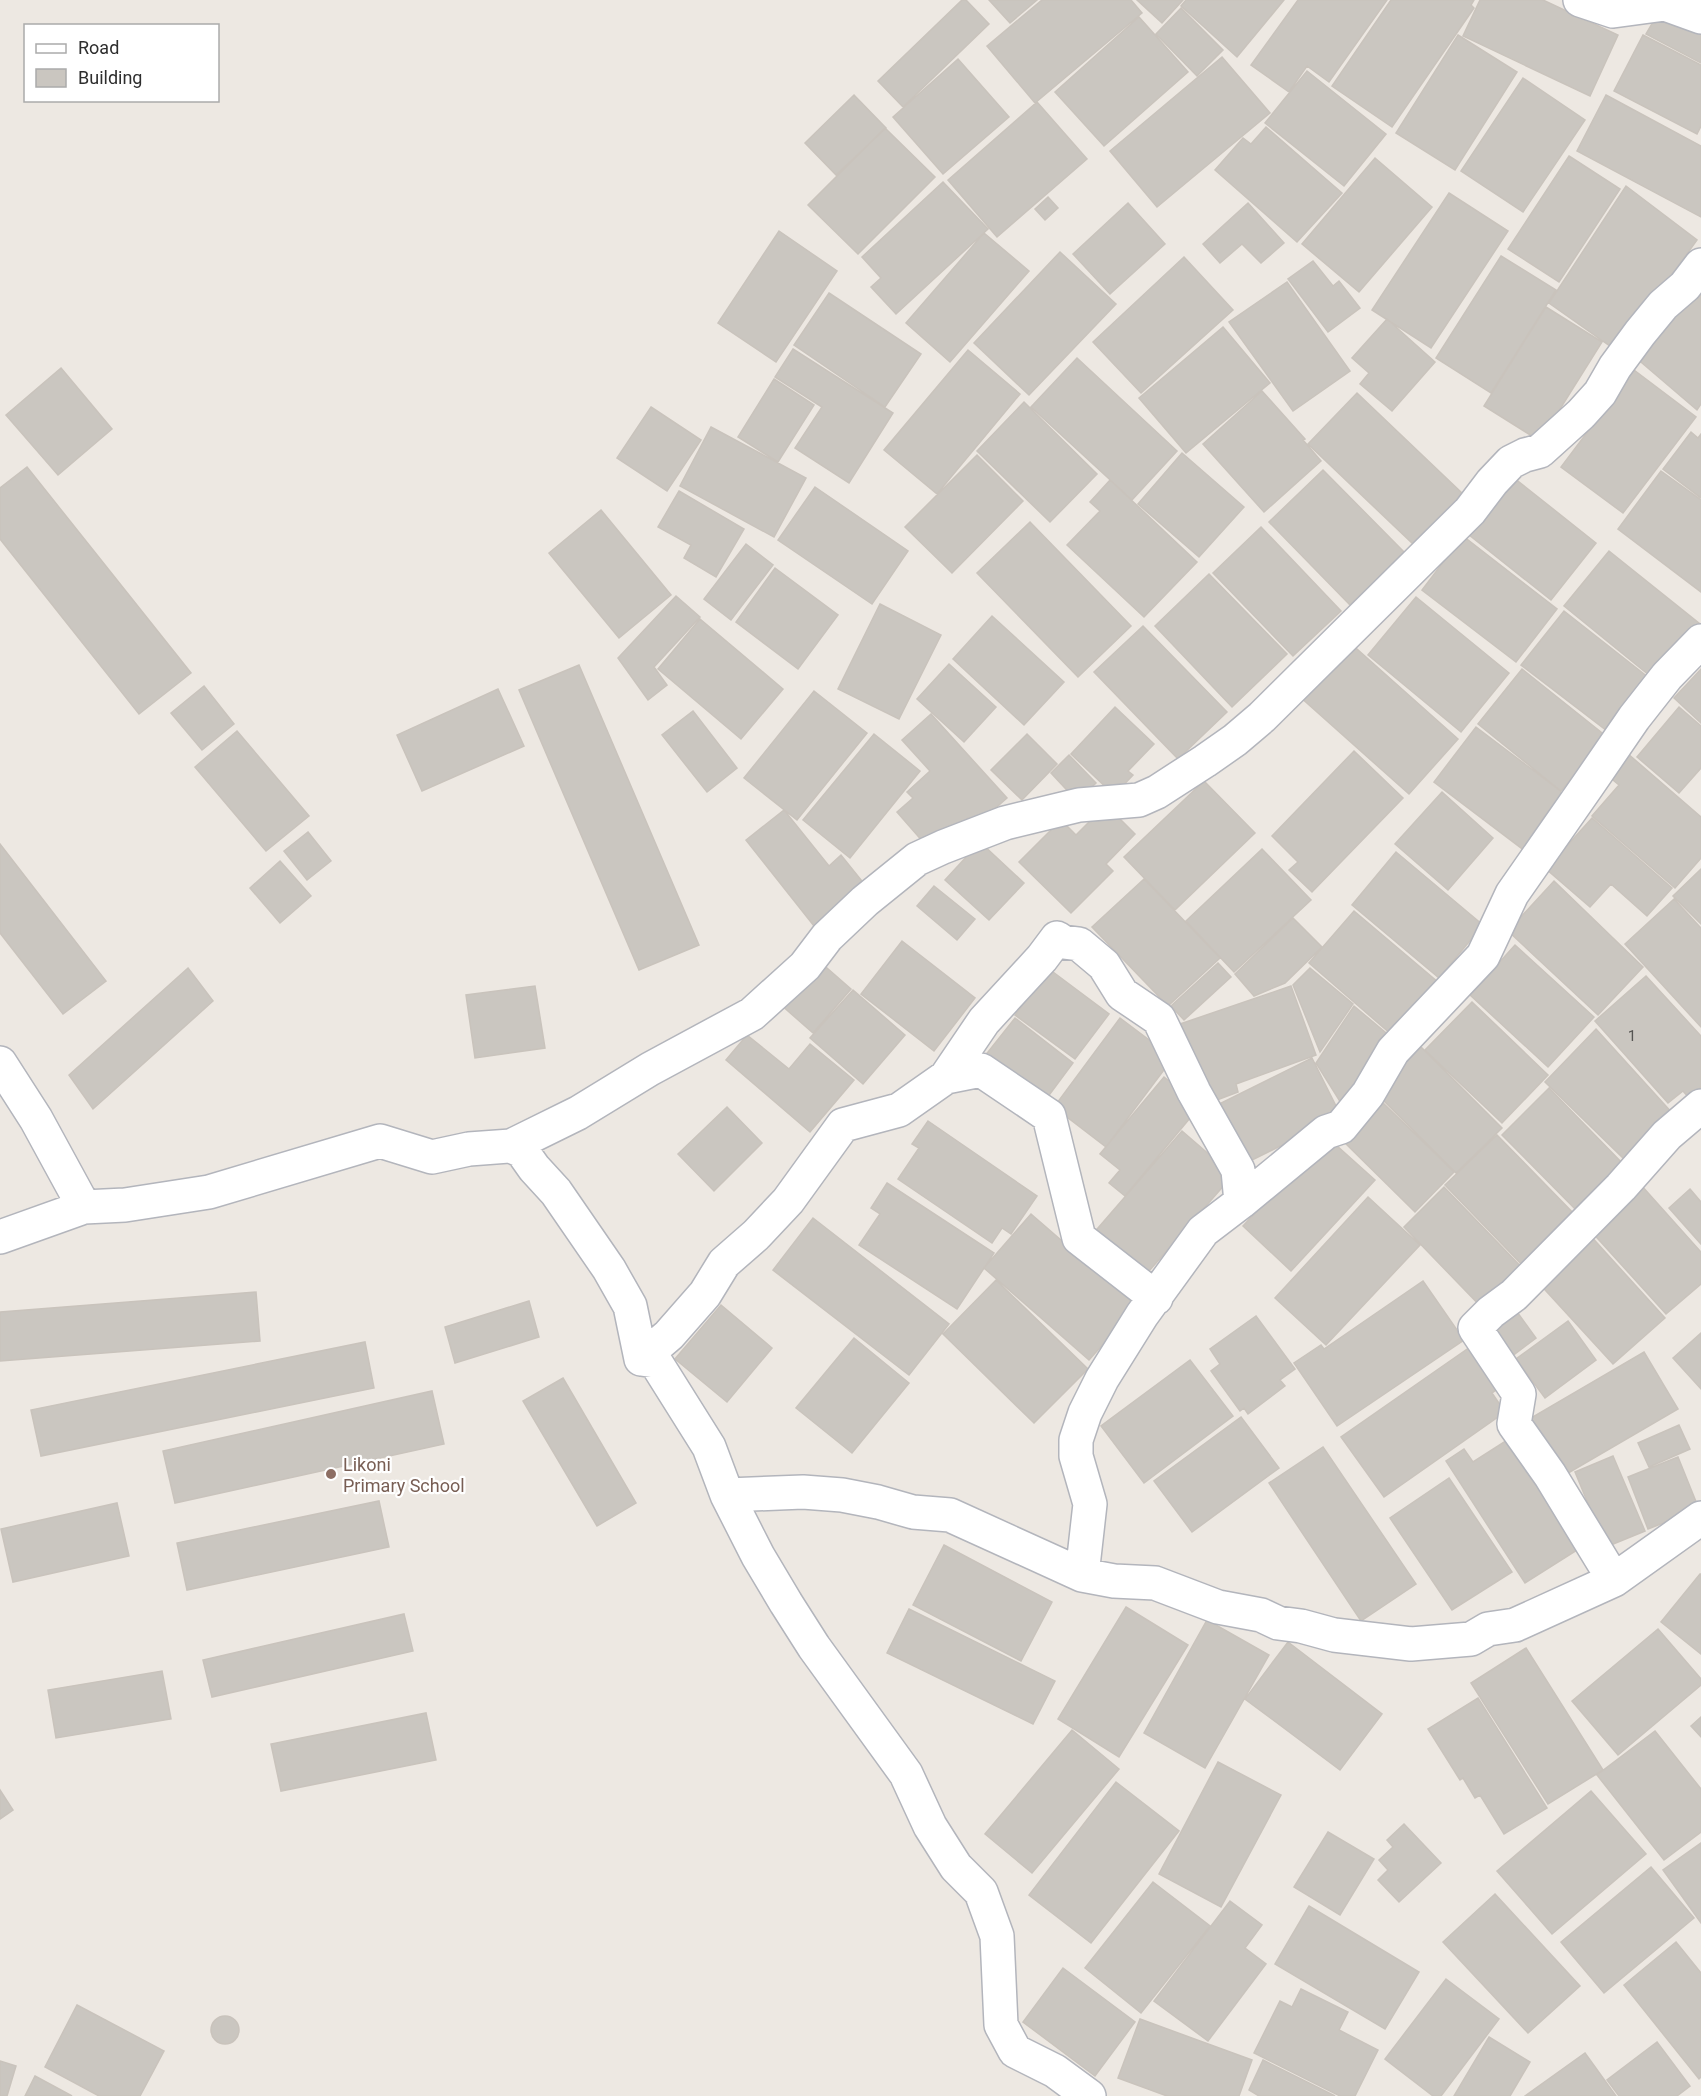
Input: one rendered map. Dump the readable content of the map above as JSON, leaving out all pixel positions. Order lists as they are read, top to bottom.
{
  "places": ["Likoni Primary School"],
  "house_numbers": ["1"],
  "legend": ["Road", "Building"]
}
